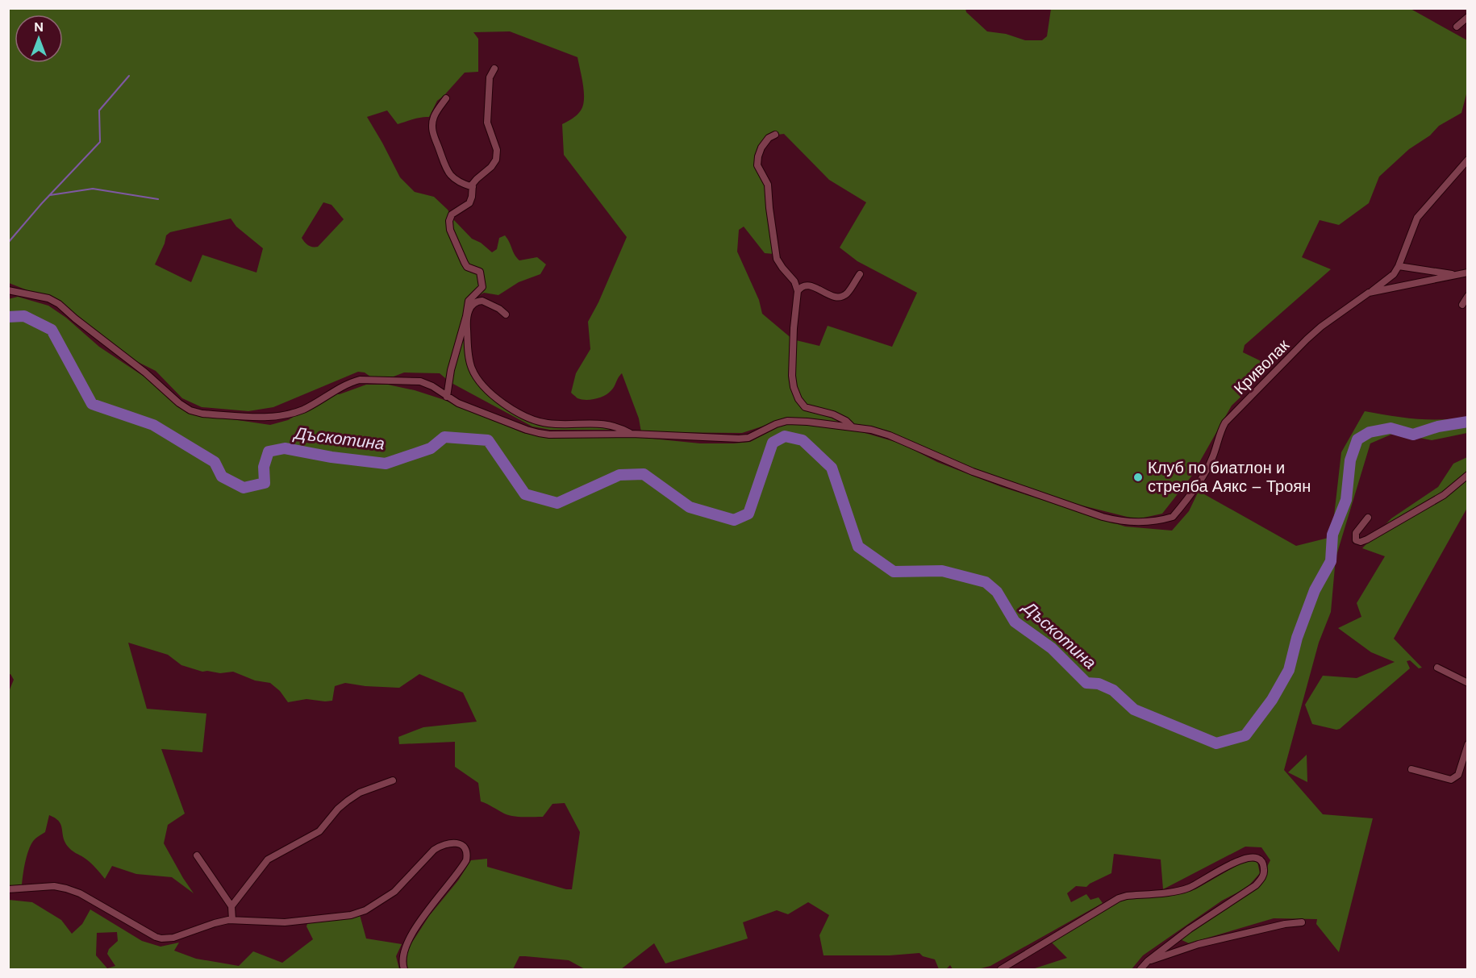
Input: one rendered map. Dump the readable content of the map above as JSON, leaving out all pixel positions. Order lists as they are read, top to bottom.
{
  "streets": {
    "street": ["Криволак"]
  },
  "water": ["Дъскотина"],
  "places": ["Клуб по биатлон и стрелба Аякс – Троян"],
  "north": "top"
}
